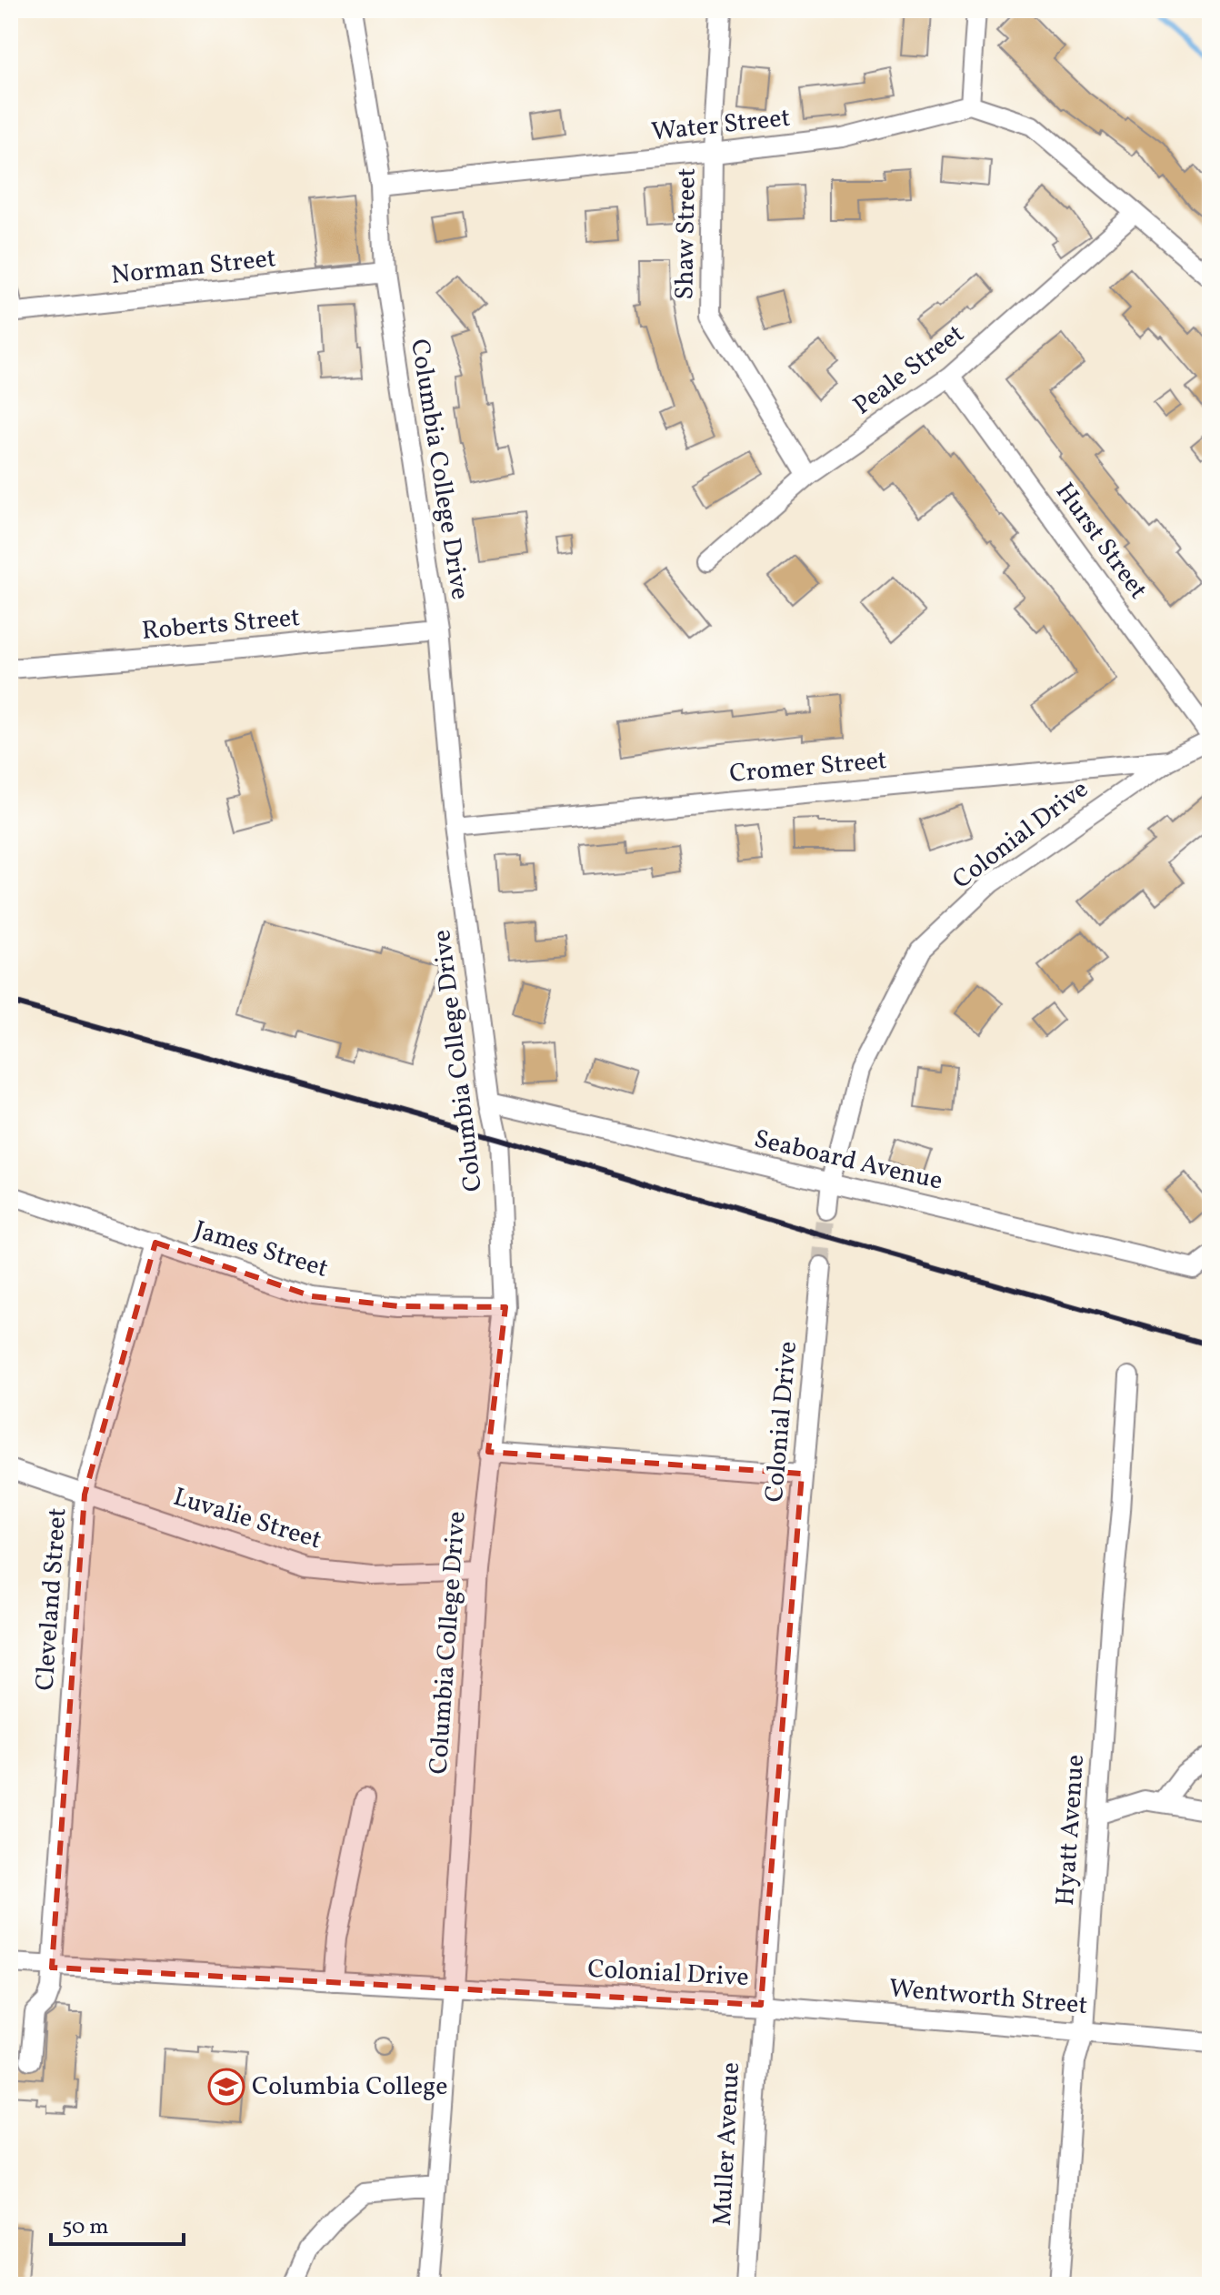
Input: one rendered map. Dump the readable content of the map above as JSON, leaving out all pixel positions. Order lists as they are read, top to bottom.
{
  "streets": {
    "street": [
      "Water Street",
      "Shaw Street",
      "Norman Street",
      "Peale Street",
      "Columbia College Drive",
      "Hurst Street",
      "Roberts Street",
      "Cromer Street",
      "Colonial Drive",
      "Seaboard Avenue",
      "James Street",
      "Luvalie Street",
      "Cleveland Street",
      "Hyatt Avenue",
      "Wentworth Street",
      "Muller Avenue"
    ]
  },
  "crossings": [
    ["Water Street", "Shaw Street"],
    ["Water Street", "Columbia College Drive"],
    ["Shaw Street", "Peale Street"],
    ["Norman Street", "Columbia College Drive"],
    ["Peale Street", "Hurst Street"],
    ["Columbia College Drive", "Roberts Street"],
    ["Columbia College Drive", "Cromer Street"],
    ["Columbia College Drive", "Colonial Drive"],
    ["Columbia College Drive", "Seaboard Avenue"],
    ["Columbia College Drive", "James Street"],
    ["Columbia College Drive", "Luvalie Street"],
    ["Hurst Street", "Colonial Drive"],
    ["Cromer Street", "Colonial Drive"],
    ["Colonial Drive", "Seaboard Avenue"],
    ["Colonial Drive", "Cleveland Street"],
    ["Colonial Drive", "Wentworth Street"],
    ["Colonial Drive", "Muller Avenue"],
    ["James Street", "Cleveland Street"],
    ["Luvalie Street", "Cleveland Street"],
    ["Hyatt Avenue", "Wentworth Street"],
    ["Wentworth Street", "Muller Avenue"]
  ],
  "places": {
    "school or university": ["Columbia College"]
  },
  "scale_bar": "50 m"
}
